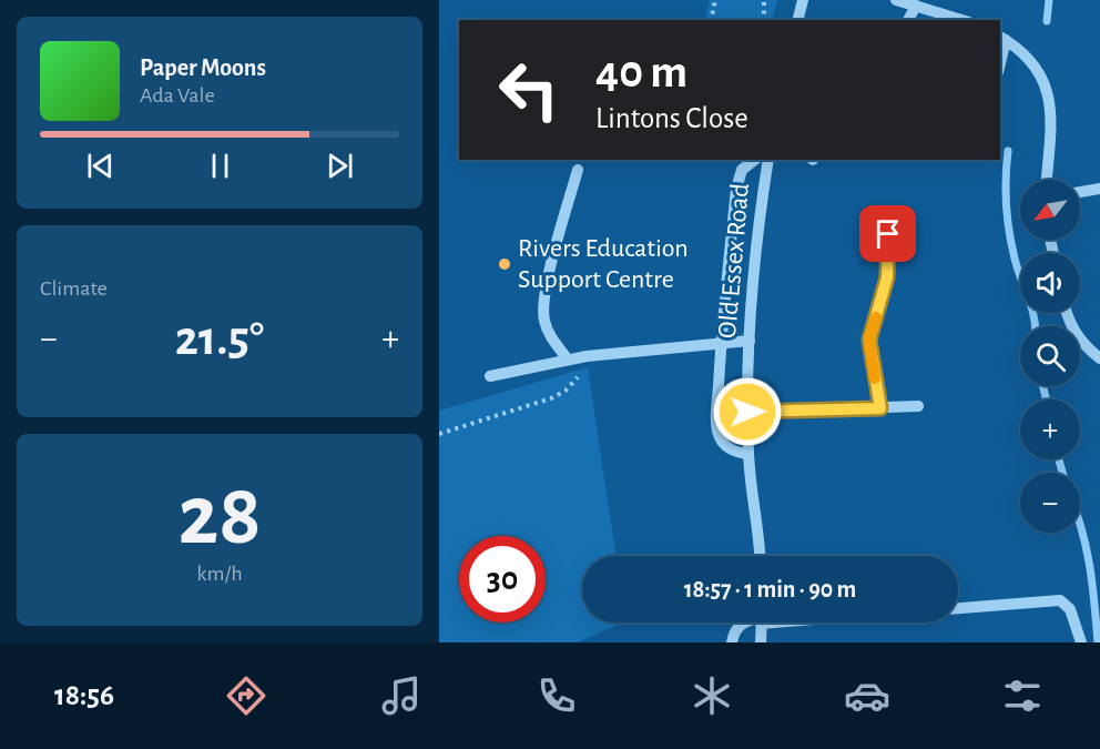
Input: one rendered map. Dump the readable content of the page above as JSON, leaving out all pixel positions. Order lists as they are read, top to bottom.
{
  "streets": {
    "street": ["Old Essex Road"]
  },
  "places": ["Rivers Education Support Centre"],
  "north": "bottom left",
  "page": {
    "turn": ["40 m", "Lintons Close"],
    "song": ["Paper Moons", "Ada Vale"],
    "map_buttons": ["+", "−"],
    "tile": [
      "Climate",
      ["28", "km/h"]
    ],
    "heat": ["−", "21.5°", "+"],
    "limit": "30",
    "trip": "18:57 · 1 min · 90 m",
    "tabs": "18:56"
  }
}
